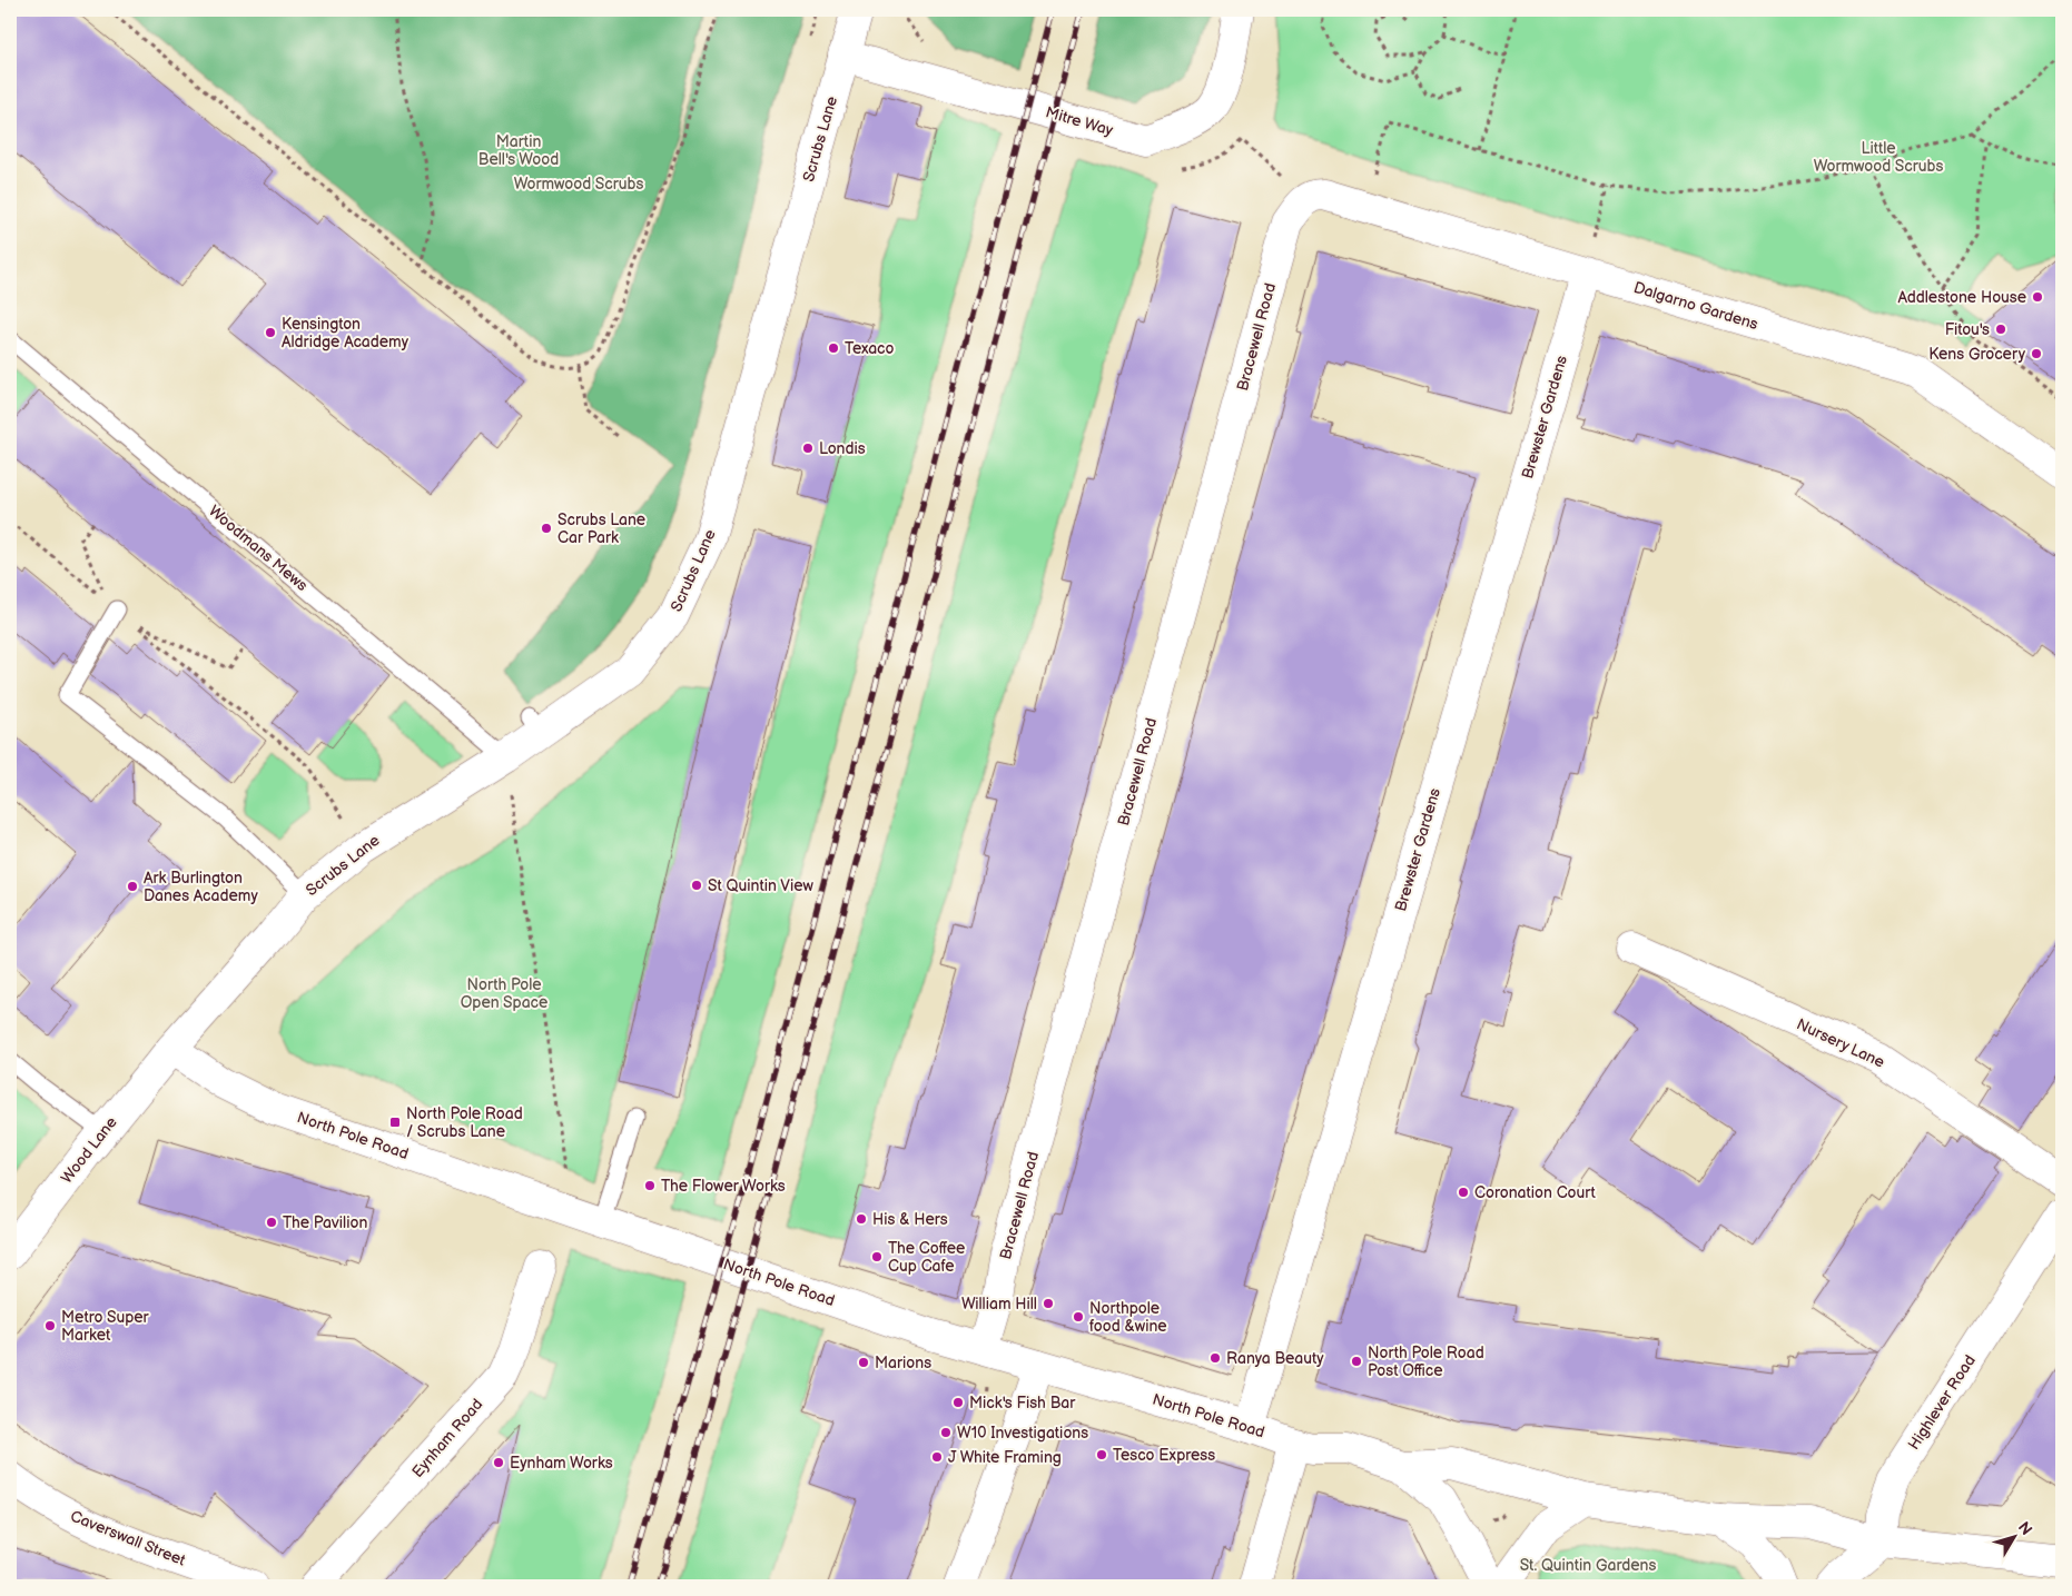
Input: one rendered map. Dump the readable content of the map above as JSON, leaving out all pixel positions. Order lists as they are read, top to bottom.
{
  "streets": {
    "street": [
      "Mitre Way",
      "Scrubs Lane",
      "Dalgarno Gardens",
      "Bracewell Road",
      "Brewster Gardens",
      "Nursery Lane",
      "North Pole Road",
      "Wood Lane",
      "Highlever Road",
      "Eynham Road",
      "Caverswall Street"
    ],
    "lane": ["Woodmans Mews"]
  },
  "crossings": [
    ["Mitre Way", "Scrubs Lane"],
    ["Scrubs Lane", "Woodmans Mews"],
    ["Scrubs Lane", "North Pole Road"],
    ["Scrubs Lane", "Wood Lane"],
    ["Dalgarno Gardens", "Bracewell Road"],
    ["Dalgarno Gardens", "Brewster Gardens"],
    ["Bracewell Road", "North Pole Road"],
    ["Brewster Gardens", "North Pole Road"],
    ["North Pole Road", "Wood Lane"]
  ],
  "parks": [
    "Martin Bell's Wood",
    "Little Wormwood Scrubs",
    "Wormwood Scrubs",
    "North Pole Open Space",
    "St. Quintin Gardens"
  ],
  "places": {
    "other": [
      "Addlestone House",
      "Fitou's",
      "Kensington Aldridge Academy",
      "Texaco",
      "Kens Grocery",
      "Londis",
      "Scrubs Lane Car Park",
      "St Quintin View",
      "Ark Burlington Danes Academy",
      "The Flower Works",
      "Coronation Court",
      "His & Hers",
      "The Pavilion",
      "The Coffee Cup Cafe",
      "William Hill",
      "Northpole food &wine",
      "Metro Super Market",
      "Ranya Beauty",
      "North Pole Road Post Office",
      "Marions",
      "Mick's Fish Bar",
      "W10 Investigations",
      "Tesco Express",
      "J White Framing",
      "Eynham Works"
    ],
    "transit": ["North Pole Road / Scrubs Lane"]
  },
  "north": "top right"
}
